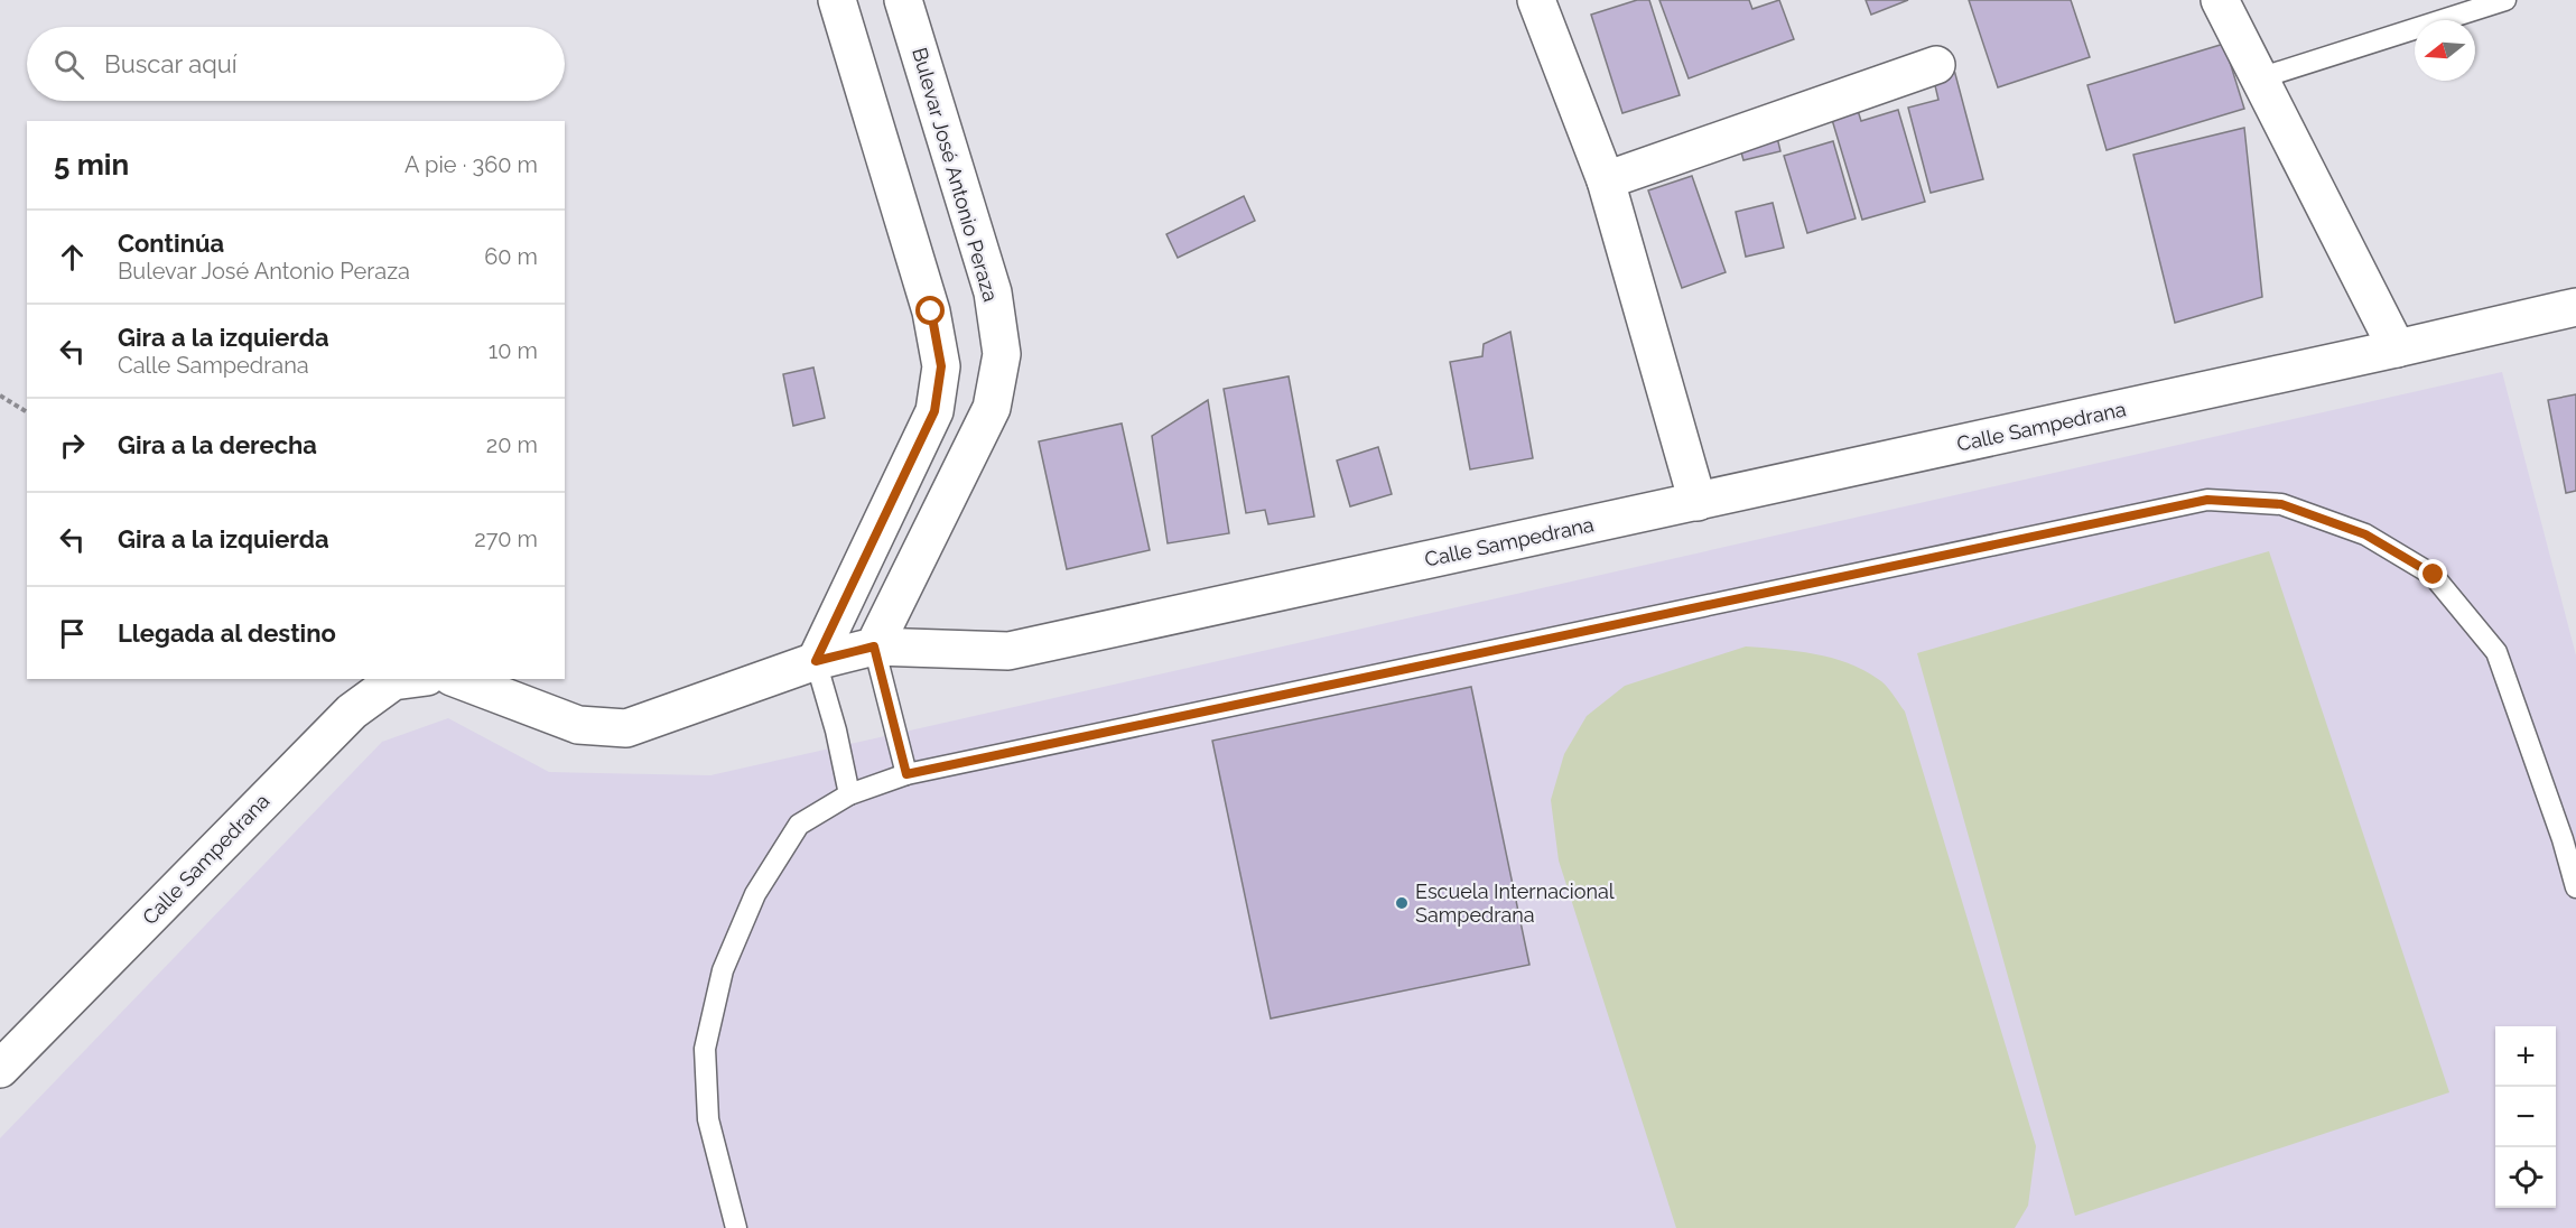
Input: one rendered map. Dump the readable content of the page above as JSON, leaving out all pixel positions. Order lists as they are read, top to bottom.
{
  "streets": {
    "street": ["Bulevar José Antonio Peraza", "Calle Sampedrana"]
  },
  "crossings": [
    ["Bulevar José Antonio Peraza", "Calle Sampedrana"]
  ],
  "places": ["Escuela Internacional Sampedrana"],
  "north": "left",
  "page": {
    "search": "Buscar aquí",
    "heading": ["5 min", "A pie · 360 m"],
    "list": [
      ["Continúa", "Bulevar José Antonio Peraza", "60 m"],
      ["Gira a la izquierda", "Calle Sampedrana", "10 m"],
      ["Gira a la derecha", "20 m"],
      ["Gira a la izquierda", "270 m"],
      "Llegada al destino"
    ],
    "map_buttons": ["+", "−"]
  }
}
